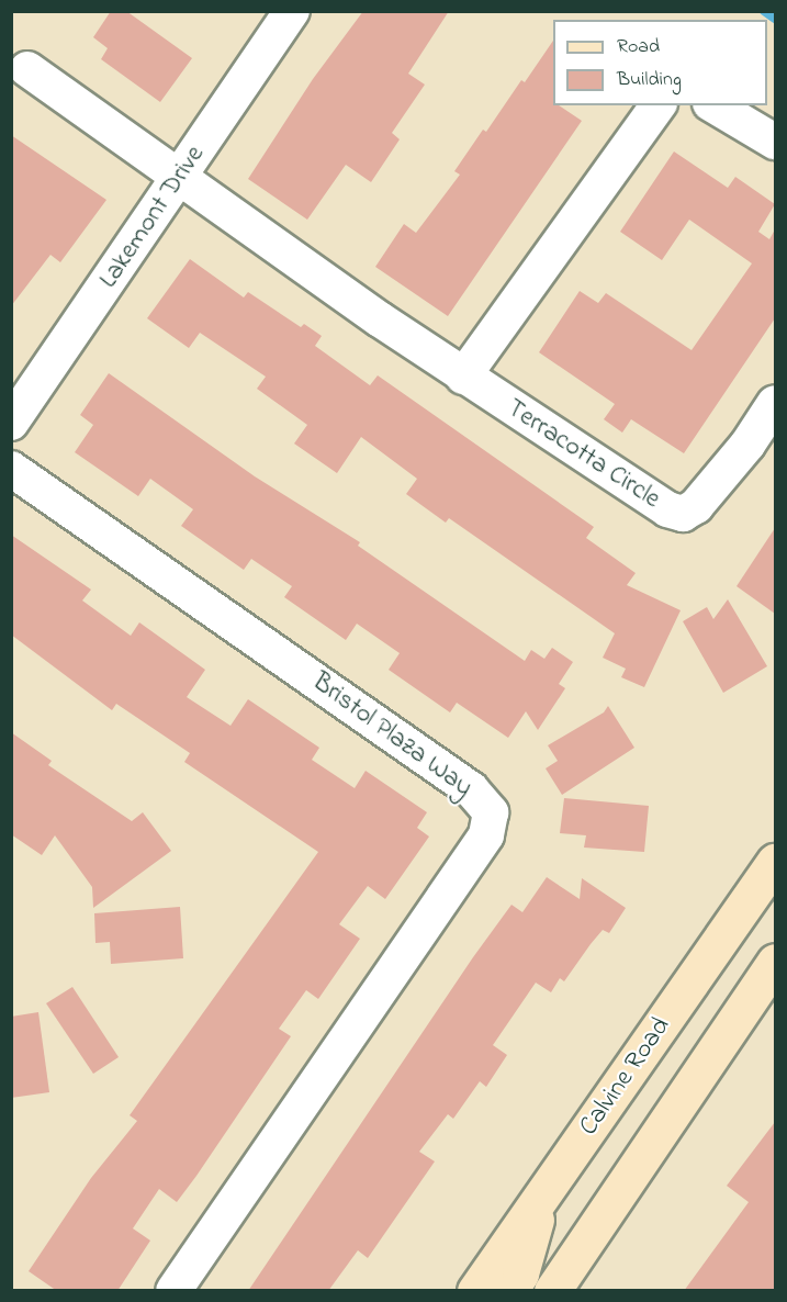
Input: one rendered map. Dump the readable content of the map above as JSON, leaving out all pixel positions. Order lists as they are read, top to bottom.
{
  "streets": {
    "main road": ["Calvine Road"],
    "street": ["Lakemont Drive", "Terracotta Circle", "Bristol Plaza Way"]
  },
  "crossings": [
    ["Lakemont Drive", "Terracotta Circle"]
  ],
  "legend": ["Road", "Building"]
}
